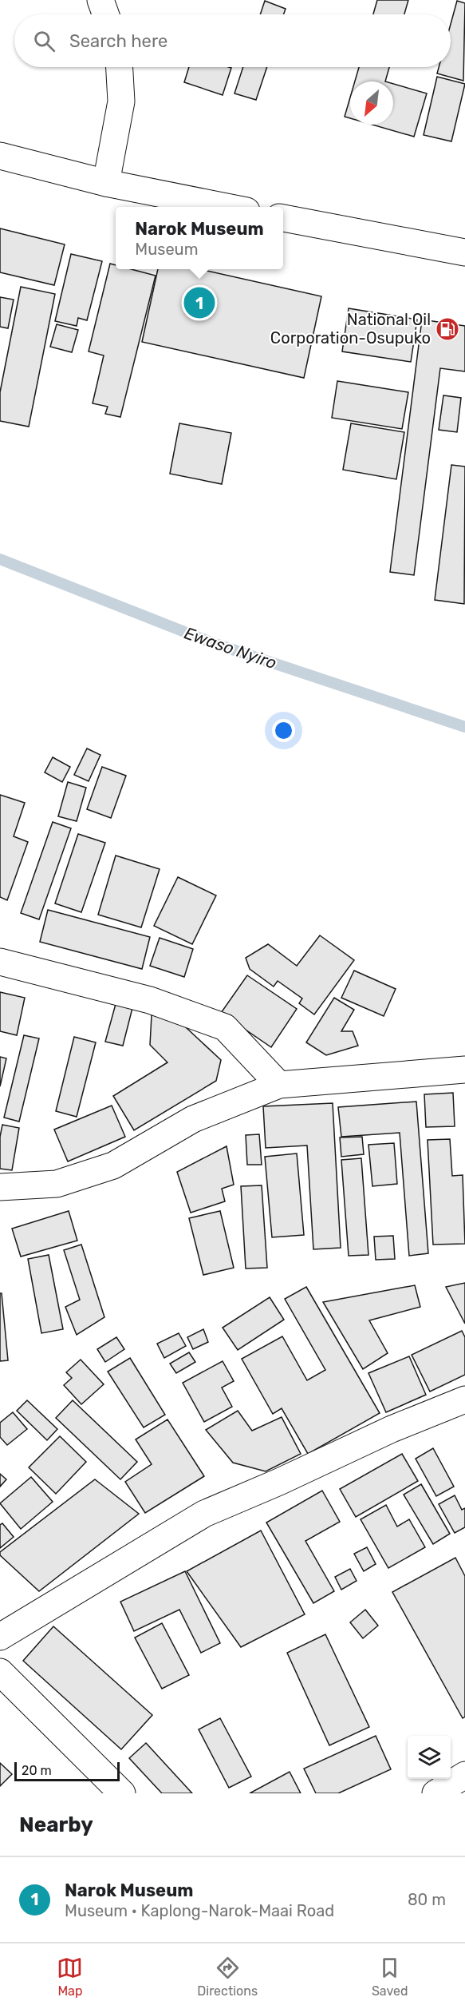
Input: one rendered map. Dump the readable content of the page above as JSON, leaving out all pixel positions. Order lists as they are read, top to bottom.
{
  "water": ["Ewaso Nyiro"],
  "places": {
    "fuel station": ["National Oil Corporation-Osupuko"]
  },
  "scale_bar": "20 m",
  "north": "bottom left",
  "page": {
    "search": "Search here",
    "popup": ["Narok Museum", "Museum"],
    "pins": "1",
    "scale": "20 m",
    "heading": "Nearby",
    "list": [
      {
        "mark": "1",
        "name": "Narok Museum",
        "note": "Museum · Kaplong-Narok-Maai Road",
        "value": "80 m"
      }
    ],
    "nav": ["Map", "Directions", "Saved"]
  }
}
